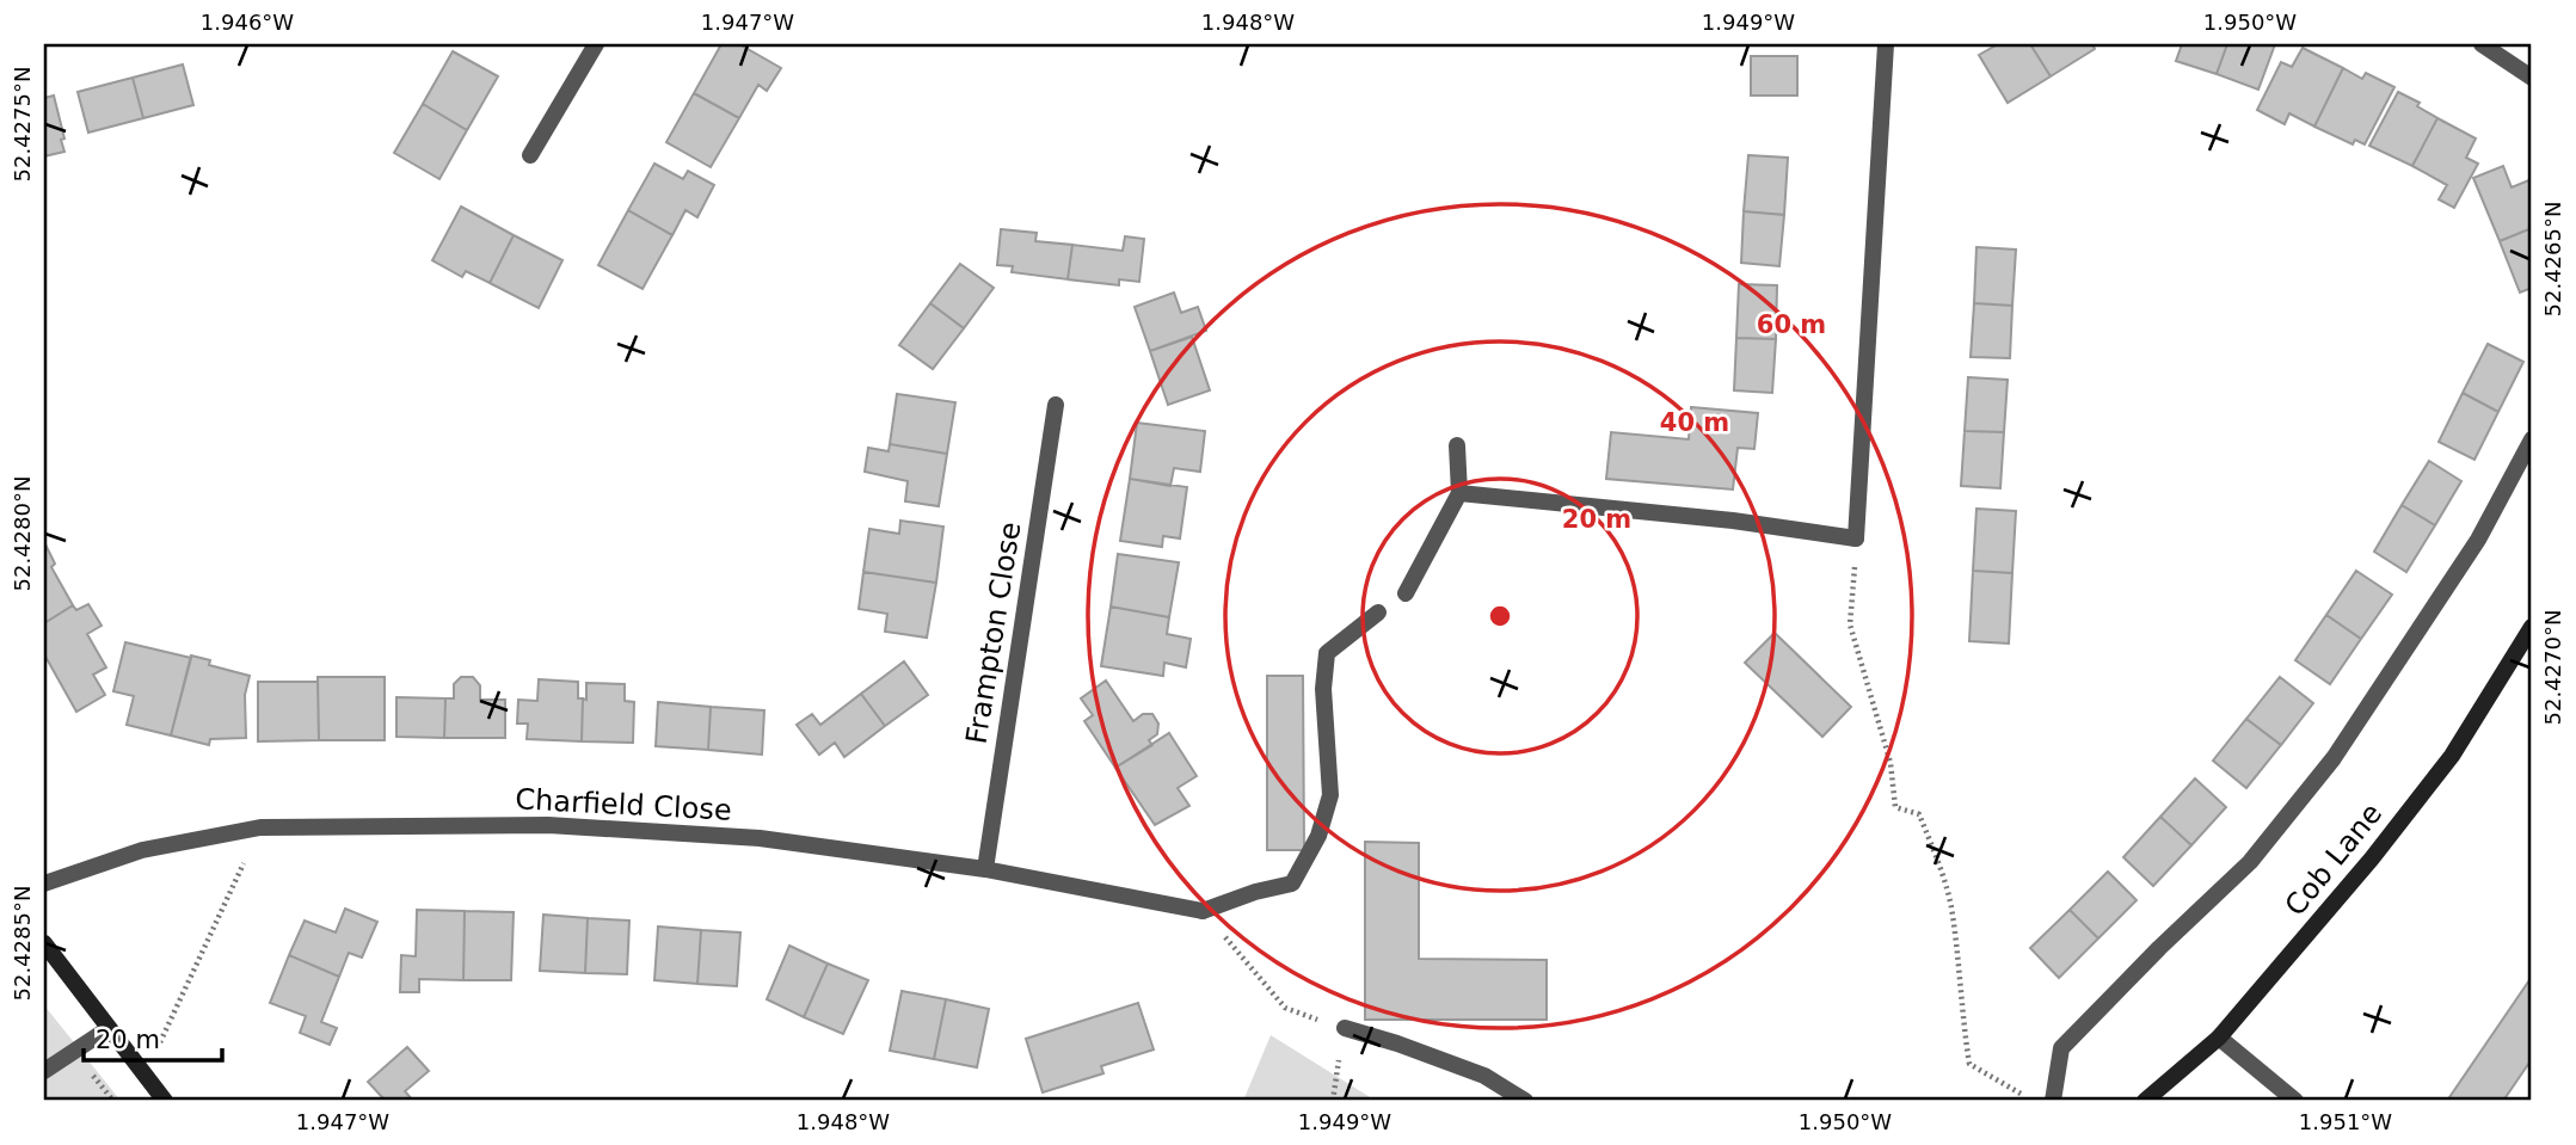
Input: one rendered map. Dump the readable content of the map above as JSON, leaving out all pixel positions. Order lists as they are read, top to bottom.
{
  "streets": {
    "street": ["Frampton Close", "Charfield Close", "Cob Lane"]
  },
  "crossings": [
    ["Frampton Close", "Charfield Close"]
  ],
  "scale_bar": "20 m",
  "coordinates": [
    "1.946°W",
    "1.947°W",
    "1.948°W",
    "1.949°W",
    "1.950°W",
    "52.4275°N",
    "52.4265°N",
    "52.4280°N",
    "52.4270°N",
    "52.4285°N",
    "1.951°W"
  ],
  "rings": ["60 m", "40 m", "20 m"]
}
